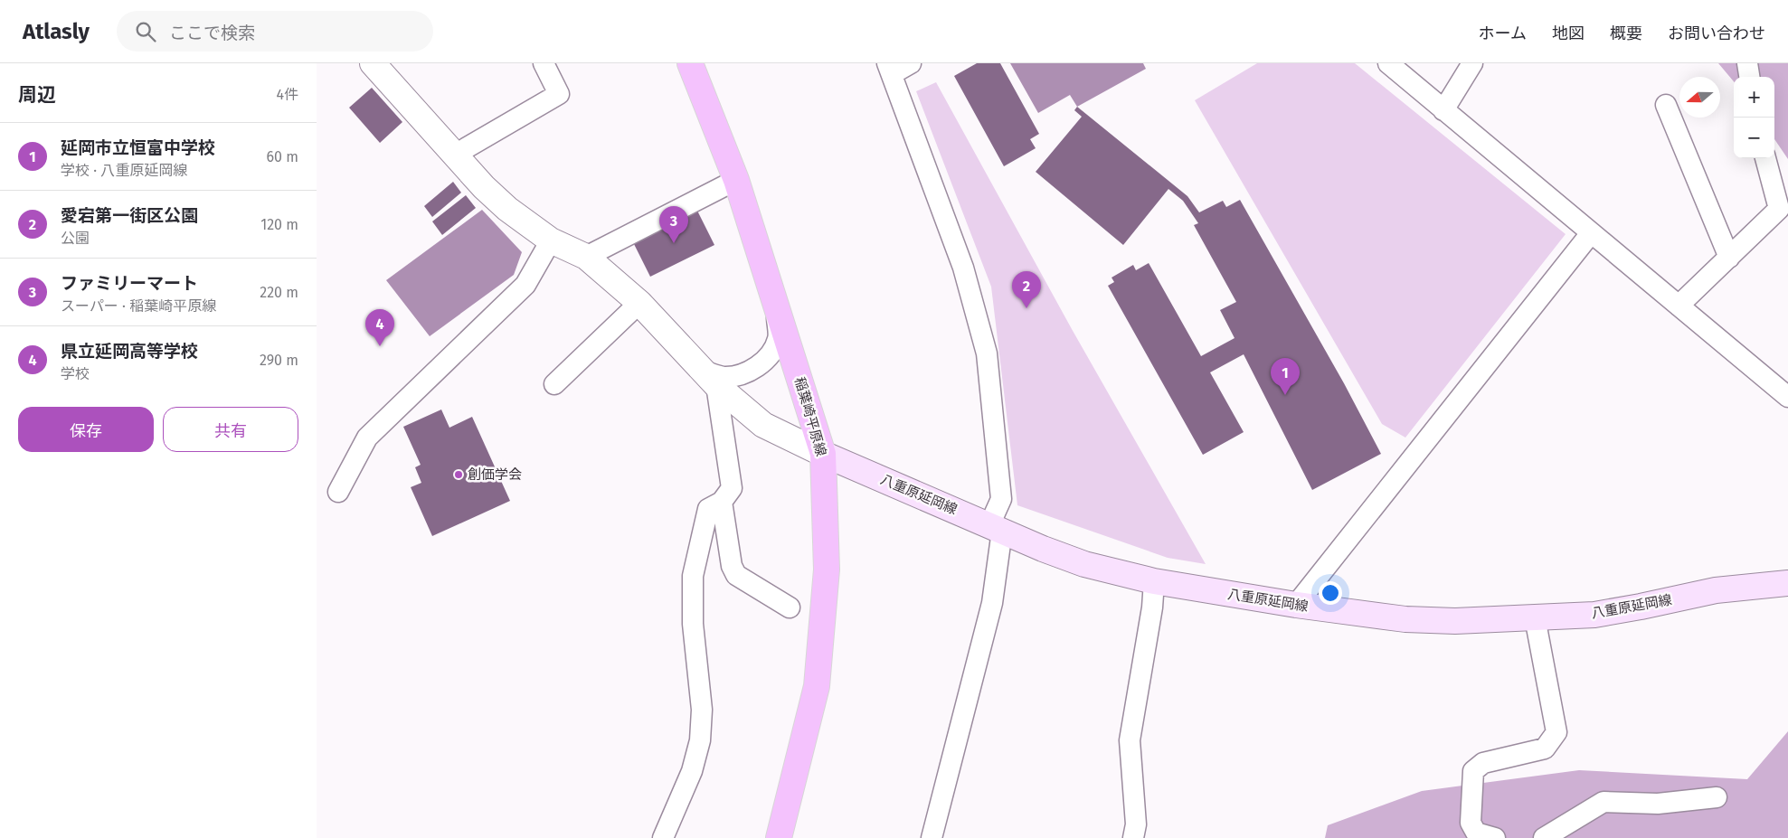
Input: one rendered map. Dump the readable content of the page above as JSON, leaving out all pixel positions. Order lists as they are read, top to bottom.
{
  "streets": {
    "main road": ["稲葉崎平原線", "八重原延岡線"]
  },
  "crossings": [
    ["稲葉崎平原線", "八重原延岡線"]
  ],
  "places": ["創価学会"],
  "north": "left",
  "page": {
    "header": "Atlasly",
    "search": "ここで検索",
    "nav": [
      "ホーム",
      "地図",
      "概要",
      "お問い合わせ"
    ],
    "heading": ["周辺", "4件"],
    "map_buttons": ["+", "−"],
    "list": [
      {
        "mark": "1",
        "name": "延岡市立恒富中学校",
        "note": "学校 · 八重原延岡線",
        "value": "60 m"
      },
      {
        "mark": "2",
        "name": "愛宕第一街区公園",
        "note": "公園",
        "value": "120 m"
      },
      {
        "mark": "3",
        "name": "ファミリーマート",
        "note": "スーパー · 稲葉崎平原線",
        "value": "220 m"
      },
      {
        "mark": "4",
        "name": "県立延岡高等学校",
        "note": "学校",
        "value": "290 m"
      }
    ],
    "pins": [
      "3",
      "2",
      "4",
      "1"
    ],
    "buttons": ["保存", "共有"]
  }
}
